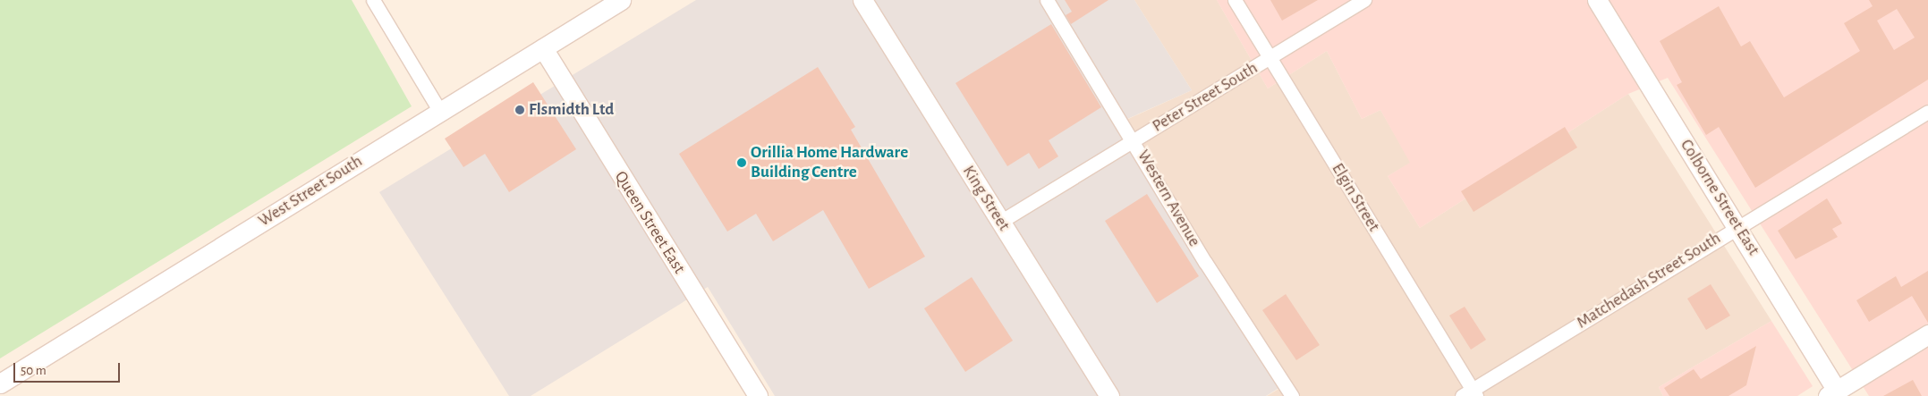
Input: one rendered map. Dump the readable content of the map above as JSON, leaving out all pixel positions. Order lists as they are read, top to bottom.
{
  "streets": {
    "street": [
      "Peter Street South",
      "West Street South",
      "Elgin Street",
      "Colborne Street East",
      "King Street",
      "Western Avenue",
      "Queen Street East",
      "Matchedash Street South"
    ]
  },
  "crossings": [
    ["Peter Street South", "Elgin Street"],
    ["Peter Street South", "King Street"],
    ["Peter Street South", "Western Avenue"],
    ["West Street South", "Queen Street East"],
    ["Elgin Street", "Matchedash Street South"],
    ["Colborne Street East", "Matchedash Street South"]
  ],
  "places": ["Flsmidth Ltd", "Orillia Home Hardware Building Centre"],
  "scale_bar": "50 m"
}
